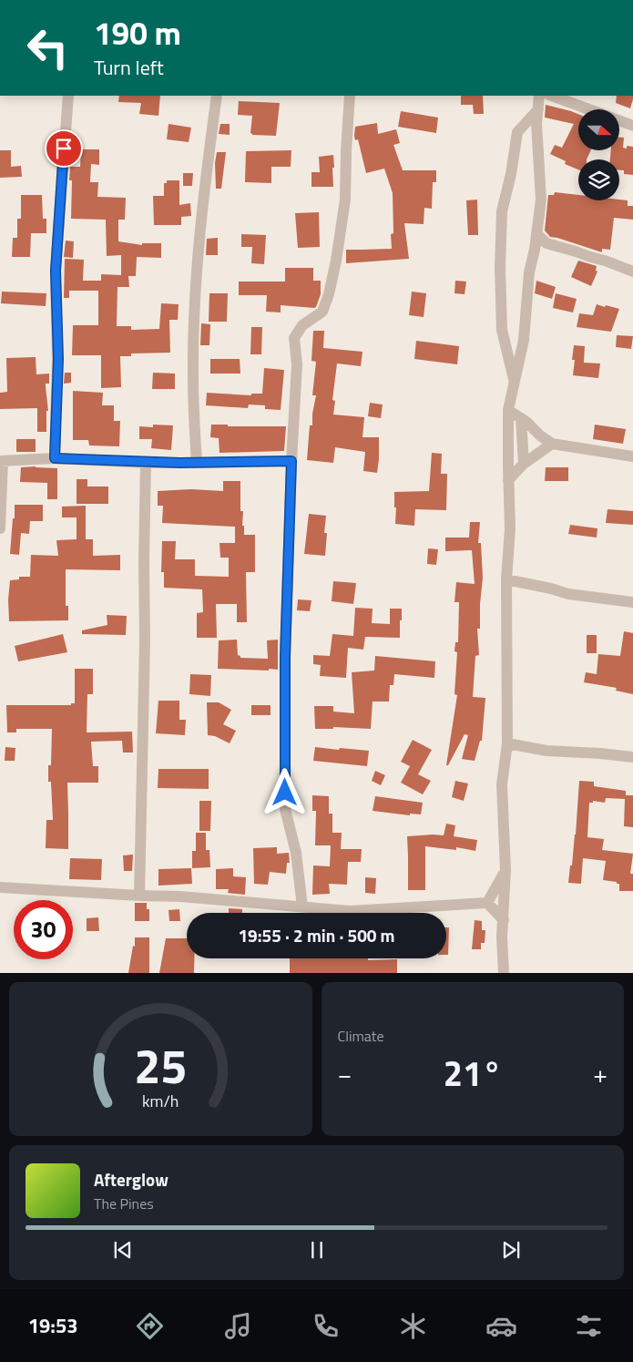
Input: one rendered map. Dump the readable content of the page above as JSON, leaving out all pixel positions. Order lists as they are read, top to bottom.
{
  "north": "right",
  "page": {
    "turn": ["190 m", "Turn left"],
    "limit": "30",
    "trip": "19:55 · 2 min · 500 m",
    "tile": "Climate",
    "heat": ["−", "21°", "+"],
    "song": ["Afterglow", "The Pines"],
    "tabs": "19:53",
    "gauge": ["25", "km/h"]
  }
}
